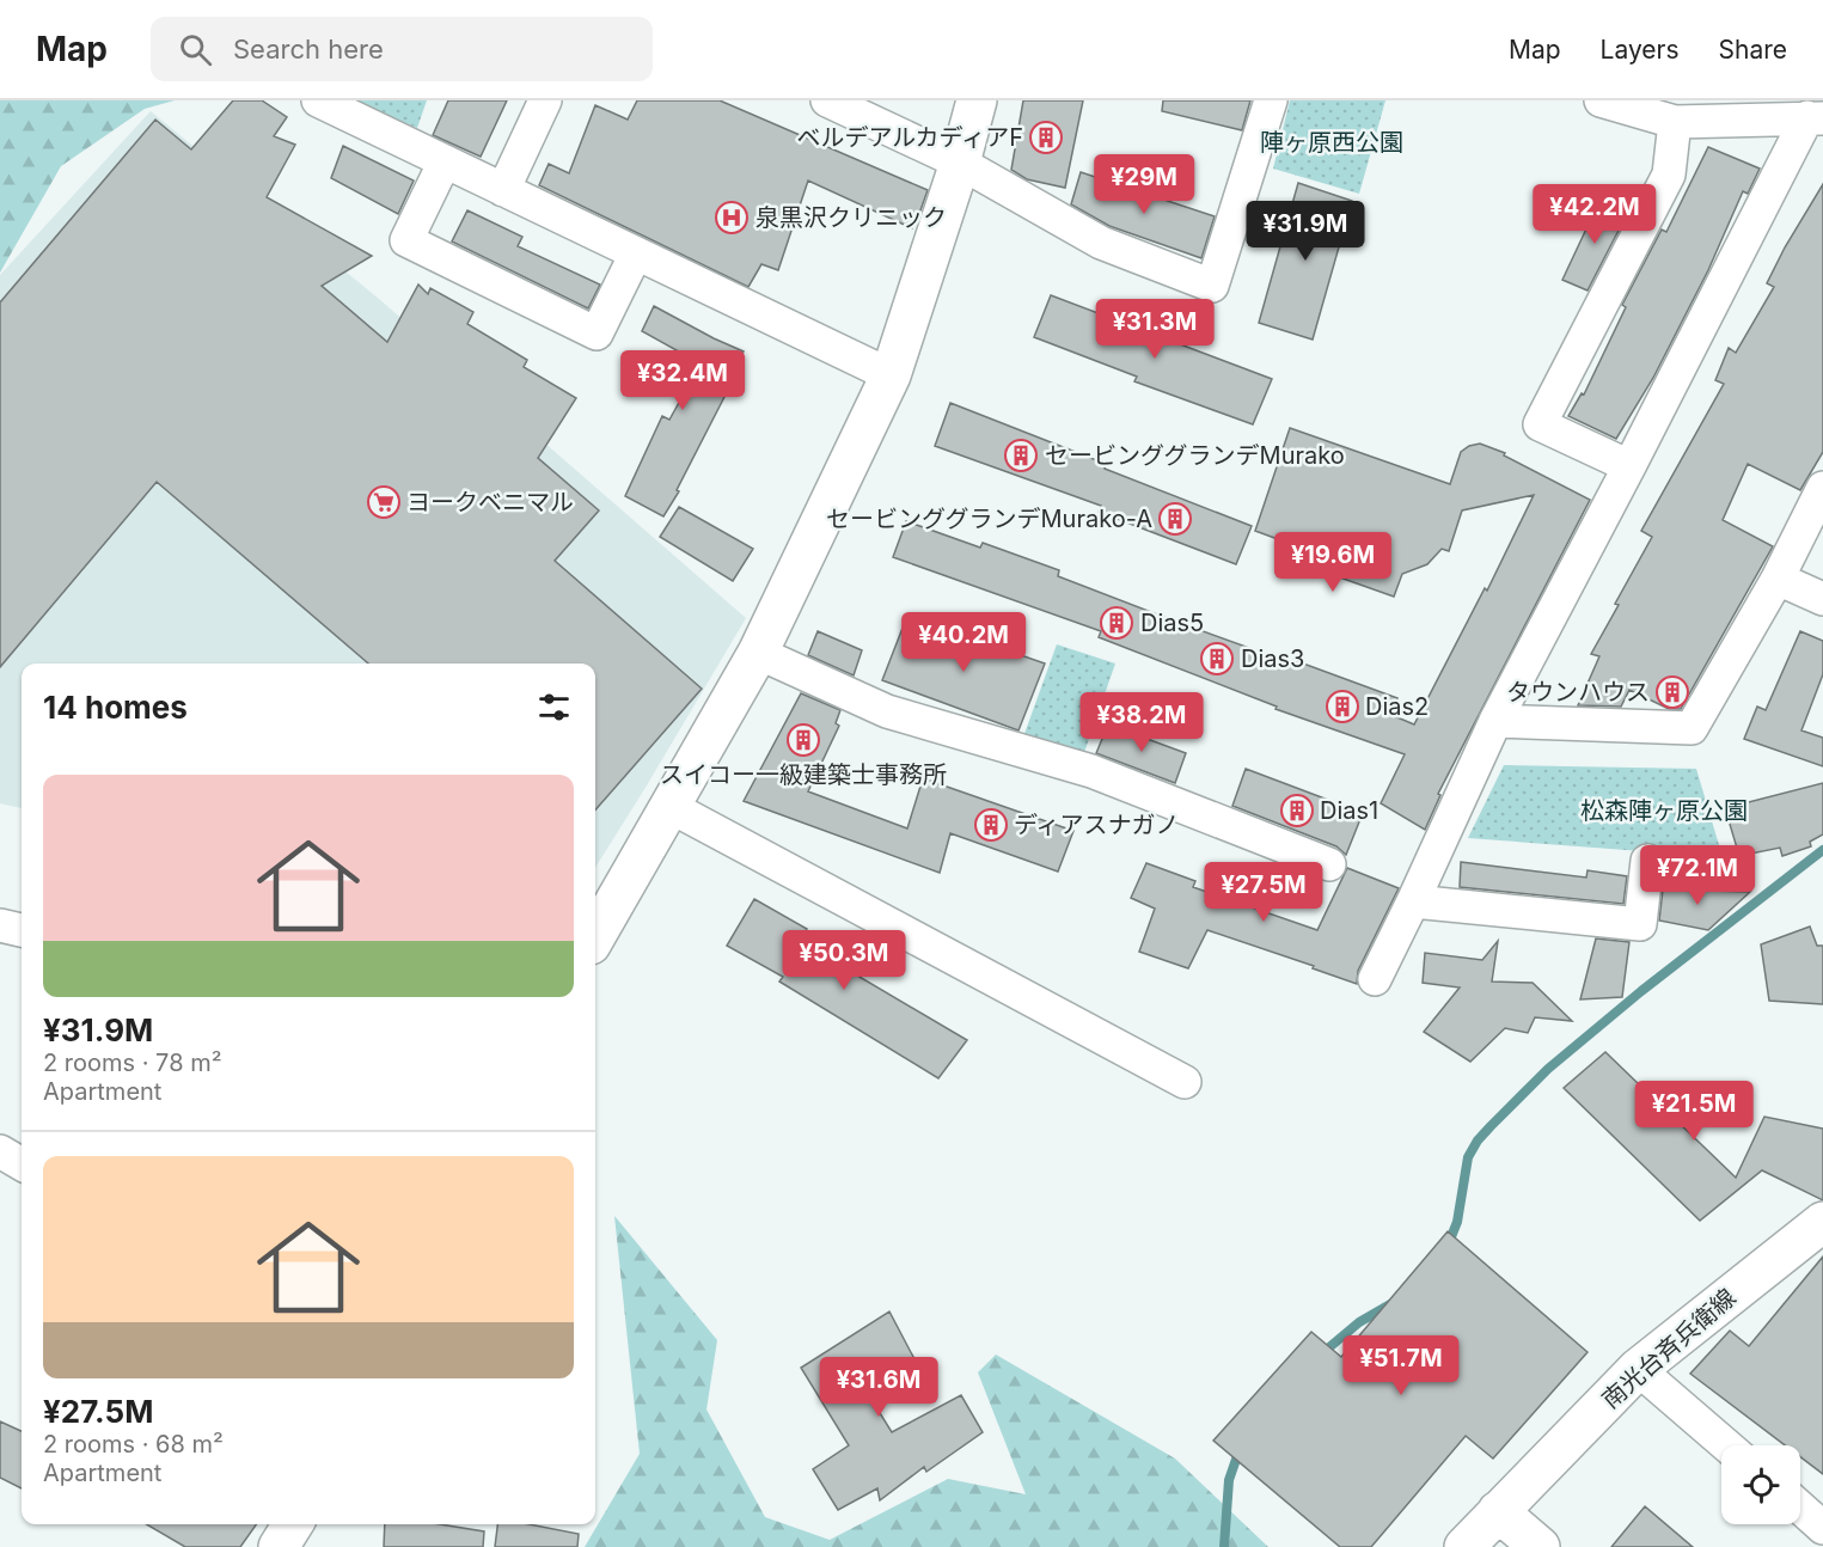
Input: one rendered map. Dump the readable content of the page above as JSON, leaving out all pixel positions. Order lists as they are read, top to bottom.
{
  "streets": {
    "street": ["南光台斉兵衛線"]
  },
  "parks": ["陣ヶ原西公園", "松森陣ヶ原公園"],
  "places": {
    "building": [
      "ベルデアルカディアF",
      "セービンググランデMurako",
      "セービンググランデMurako-A",
      "Dias5",
      "Dias3",
      "タウンハウス",
      "Dias2",
      "スイコー一級建築士事務所",
      "Dias1",
      "ディアスナガノ"
    ],
    "hospital": ["泉黒沢クリニック"],
    "supermarket": ["ヨークベニマル"]
  },
  "page": {
    "header": "Map",
    "search": "Search here",
    "nav": ["Map", "Layers", "Share"],
    "price": [
      "¥29M",
      "¥42.2M",
      "¥31.9M",
      "¥31.3M",
      "¥32.4M",
      "¥19.6M",
      "¥40.2M",
      "¥38.2M",
      "¥72.1M",
      "¥27.5M",
      "¥50.3M",
      "¥21.5M",
      "¥51.7M",
      "¥31.6M"
    ],
    "heading": "14 homes",
    "list": [
      {
        "name": "¥31.9M",
        "note": "2 rooms · 78 m² · Apartment"
      },
      {
        "name": "¥27.5M",
        "note": "2 rooms · 68 m² · Apartment"
      }
    ]
  }
}
